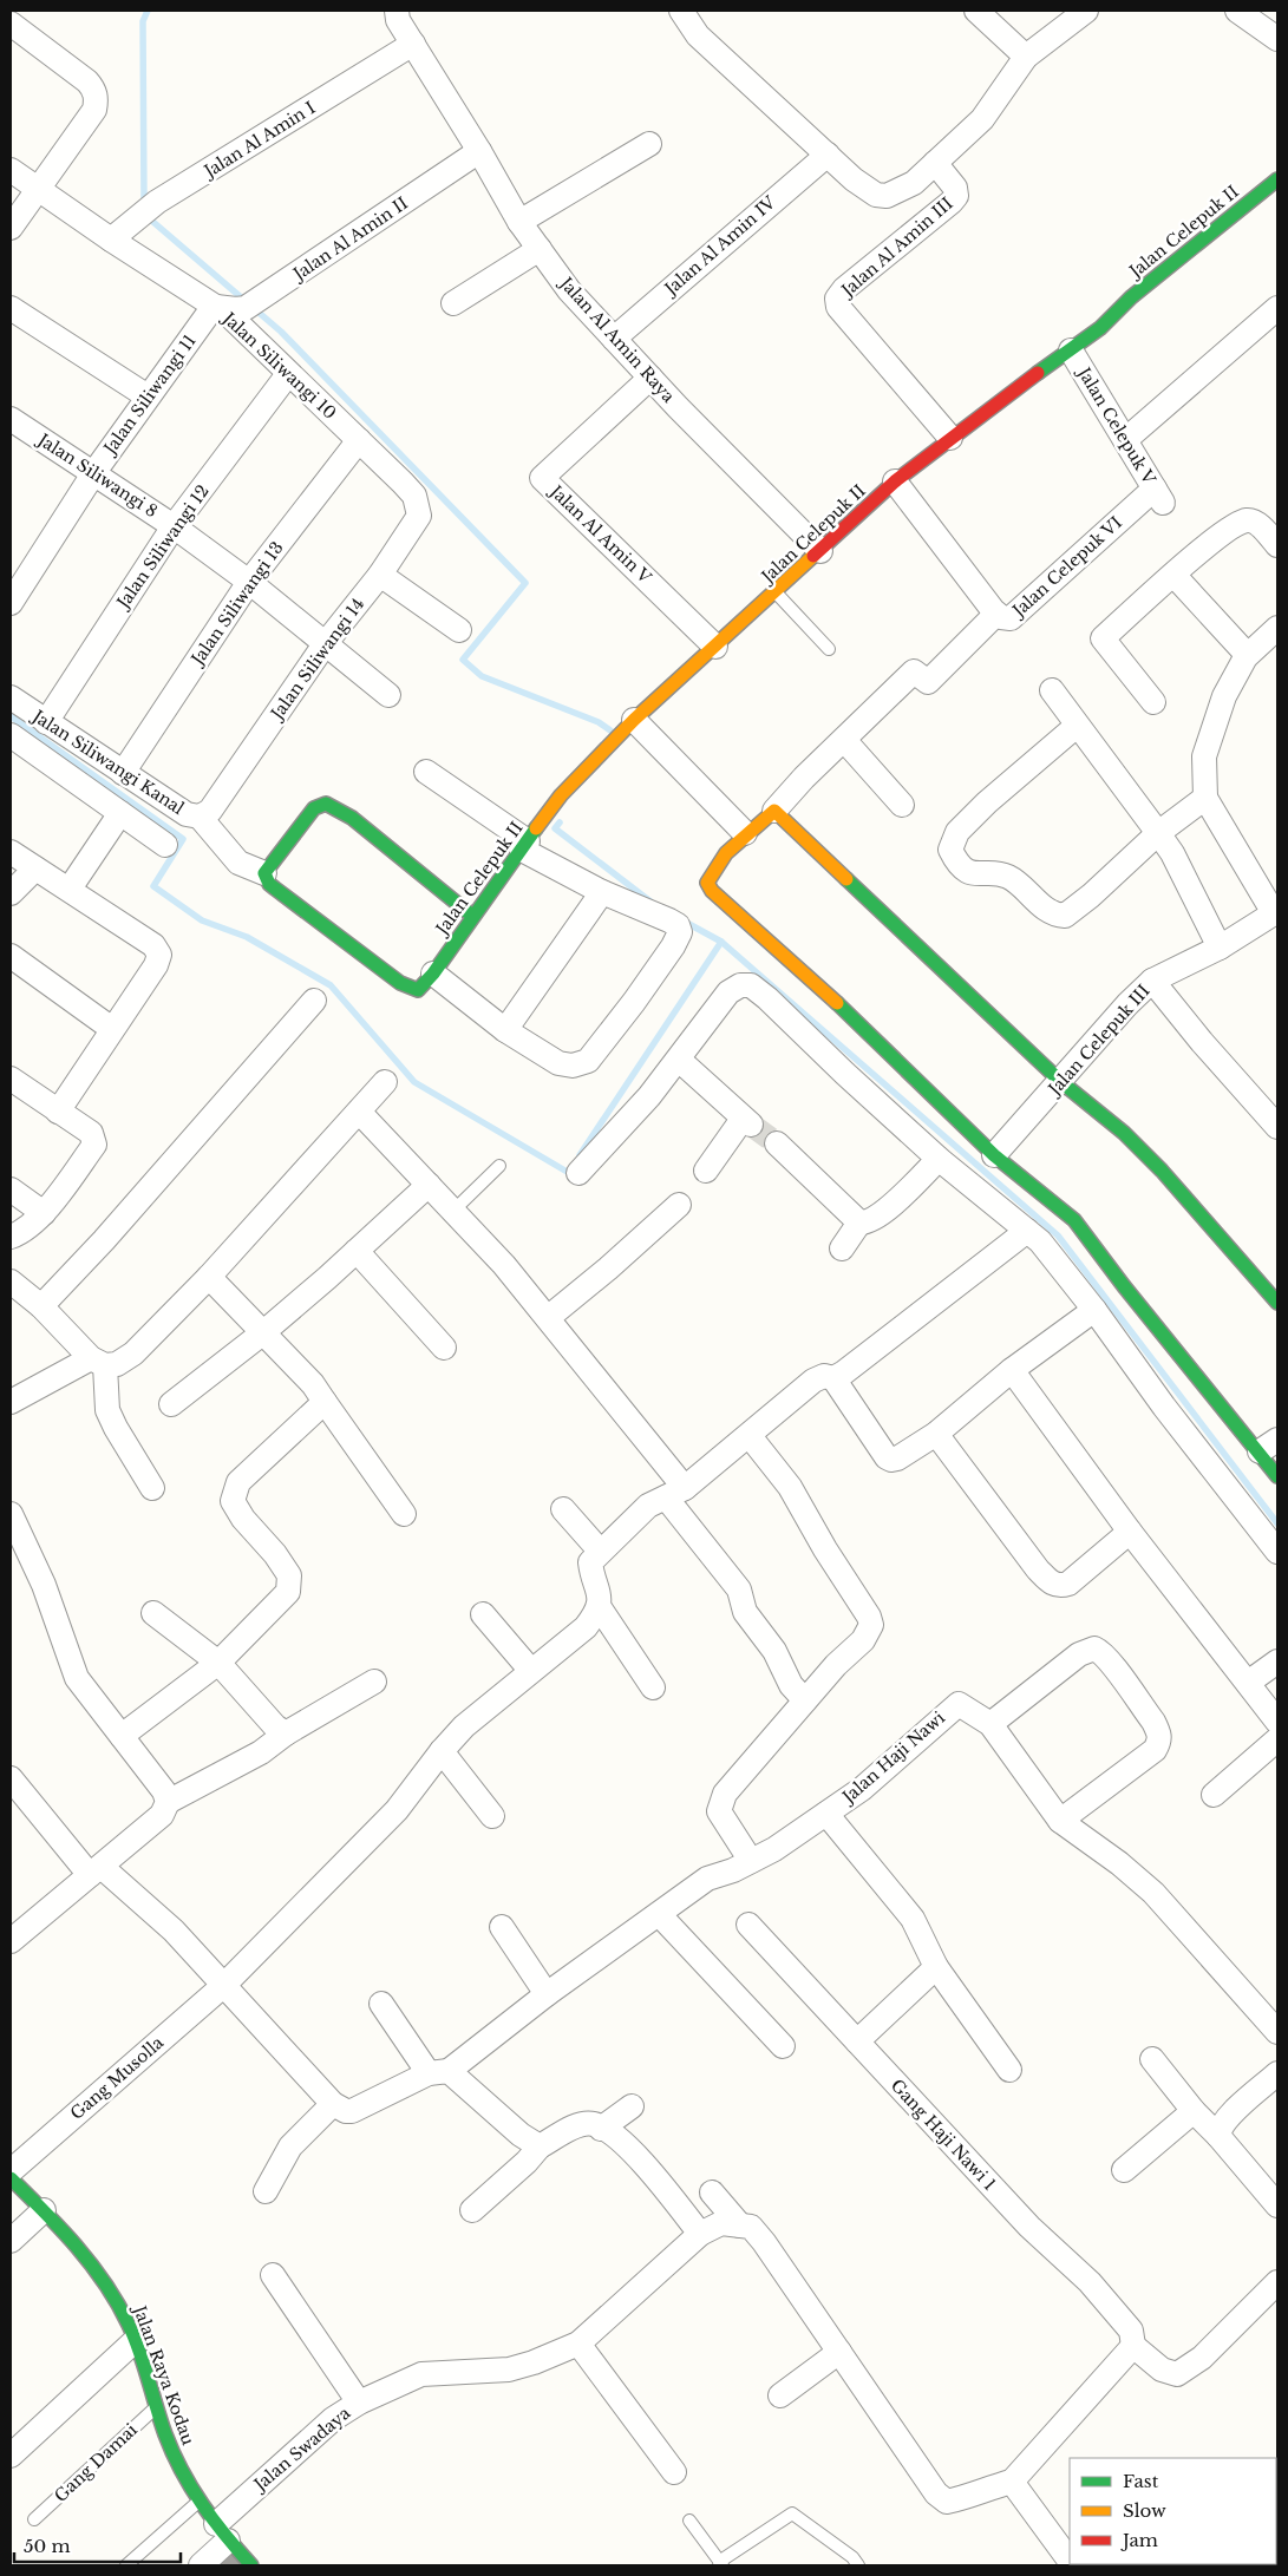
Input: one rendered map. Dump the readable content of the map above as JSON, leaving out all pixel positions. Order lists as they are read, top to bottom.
{
  "streets": {
    "street": [
      "Jalan Al Amin I",
      "Jalan Celepuk II",
      "Jalan Al Amin II",
      "Jalan Al Amin IV",
      "Jalan Al Amin III",
      "Jalan Al Amin Raya",
      "Jalan Siliwangi 10",
      "Jalan Siliwangi 11",
      "Jalan Celepuk V",
      "Jalan Siliwangi 8",
      "Jalan Al Amin V",
      "Jalan Siliwangi 12",
      "Jalan Celepuk VI",
      "Jalan Siliwangi 13",
      "Jalan Siliwangi 14",
      "Jalan Siliwangi Kanal",
      "Jalan Celepuk III",
      "Jalan Haji Nawi",
      "Gang Musolla",
      "Gang Haji Nawi 1",
      "Jalan Raya Kodau",
      "Jalan Swadaya"
    ],
    "lane": ["Gang Damai"]
  },
  "crossings": [
    ["Jalan Al Amin I", "Jalan Al Amin Raya"],
    ["Jalan Al Amin I", "Jalan Siliwangi 10"],
    ["Jalan Celepuk II", "Jalan Al Amin III"],
    ["Jalan Celepuk II", "Jalan Al Amin Raya"],
    ["Jalan Celepuk II", "Jalan Celepuk V"],
    ["Jalan Celepuk II", "Jalan Al Amin V"],
    ["Jalan Celepuk II", "Jalan Celepuk VI"],
    ["Jalan Al Amin II", "Jalan Al Amin Raya"],
    ["Jalan Al Amin II", "Jalan Siliwangi 10"],
    ["Jalan Al Amin II", "Jalan Siliwangi 11"],
    ["Jalan Al Amin IV", "Jalan Al Amin Raya"],
    ["Jalan Al Amin Raya", "Jalan Al Amin V"],
    ["Jalan Siliwangi 10", "Jalan Siliwangi 11"],
    ["Jalan Siliwangi 10", "Jalan Siliwangi 12"],
    ["Jalan Siliwangi 10", "Jalan Siliwangi 13"],
    ["Jalan Siliwangi 10", "Jalan Siliwangi 14"],
    ["Jalan Siliwangi 11", "Jalan Siliwangi 8"],
    ["Jalan Celepuk V", "Jalan Celepuk VI"],
    ["Jalan Siliwangi 8", "Jalan Siliwangi 12"],
    ["Jalan Siliwangi 8", "Jalan Siliwangi 13"],
    ["Jalan Siliwangi 8", "Jalan Siliwangi 14"],
    ["Jalan Siliwangi 12", "Jalan Siliwangi Kanal"],
    ["Jalan Siliwangi 13", "Jalan Siliwangi Kanal"],
    ["Jalan Siliwangi 14", "Jalan Siliwangi Kanal"],
    ["Jalan Raya Kodau", "Jalan Swadaya"],
    ["Jalan Raya Kodau", "Gang Damai"]
  ],
  "legend": ["Fast", "Slow", "Jam"],
  "scale_bar": "50 m"
}
